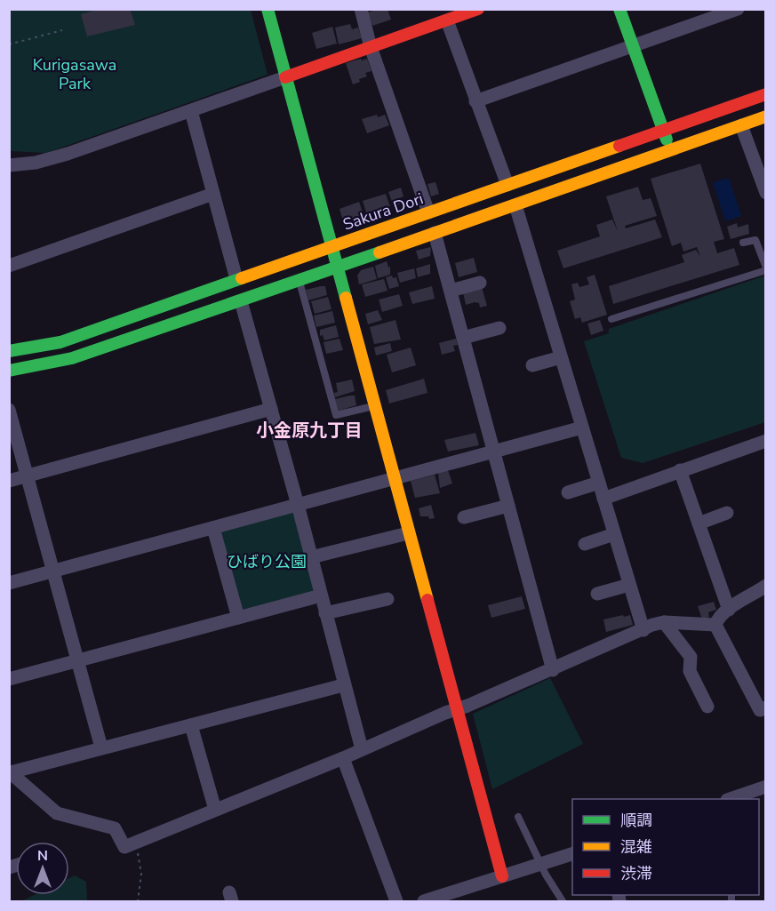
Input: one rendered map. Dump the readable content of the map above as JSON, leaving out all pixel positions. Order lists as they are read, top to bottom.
{
  "streets": {
    "street": ["Sakura Dori"]
  },
  "districts": ["小金原九丁目"],
  "parks": ["Kurigasawa Park", "ひばり公園"],
  "legend": ["順調", "混雑", "渋滞"],
  "north": "top"
}
